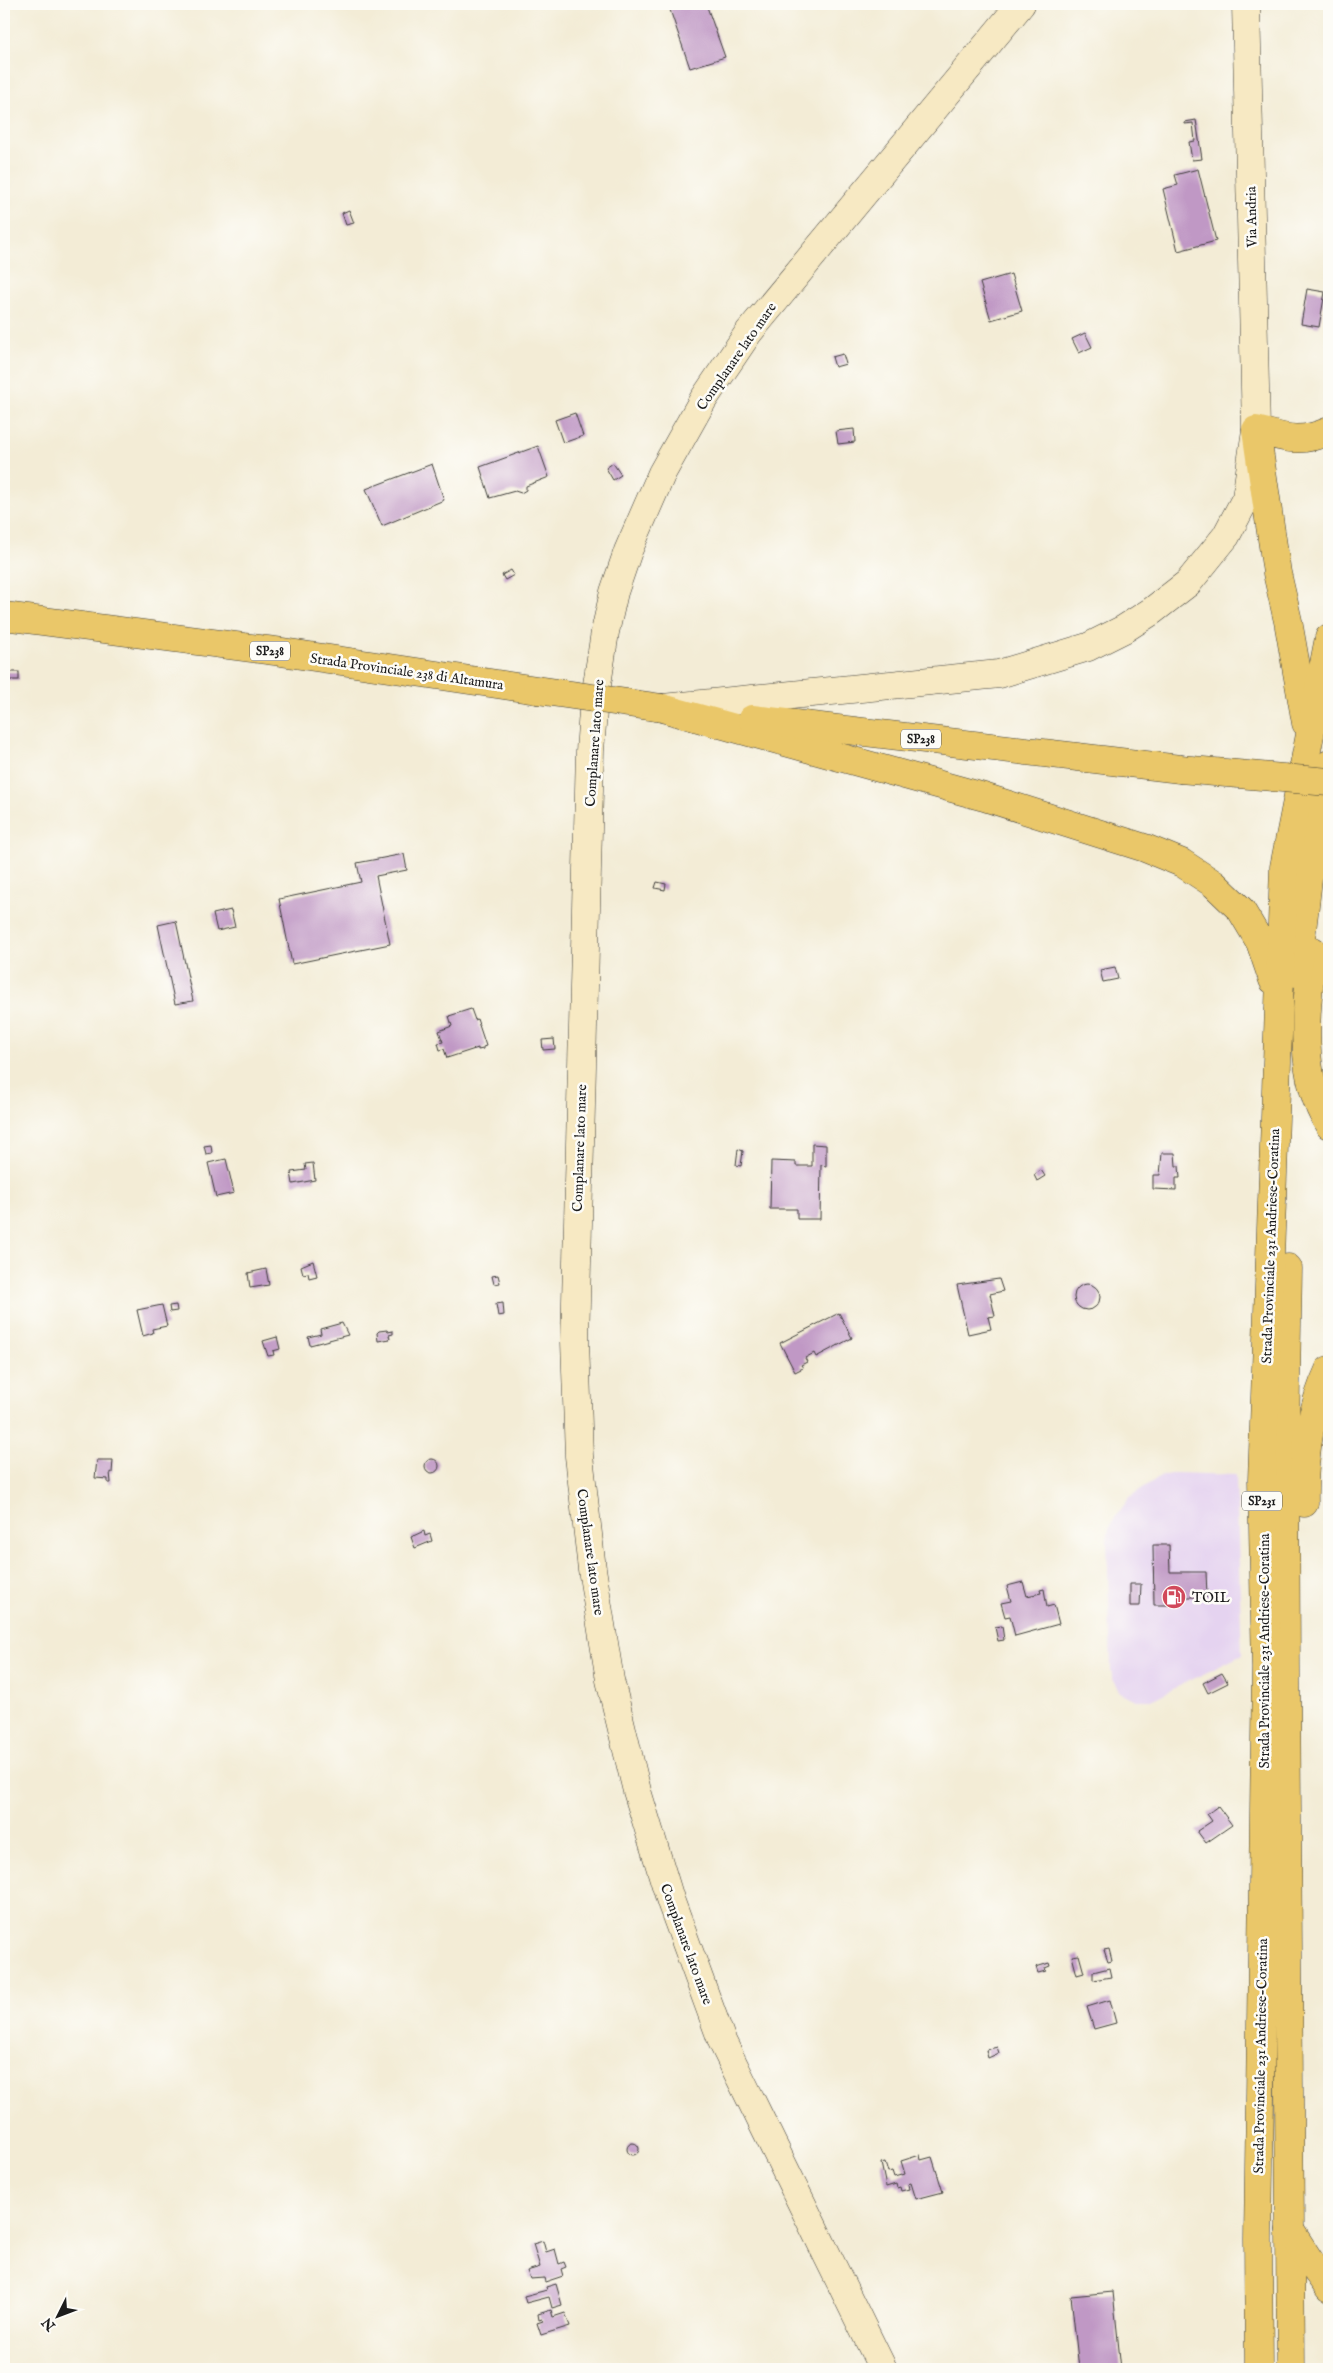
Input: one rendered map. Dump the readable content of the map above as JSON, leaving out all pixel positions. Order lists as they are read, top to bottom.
{
  "streets": {
    "main road": [
      "SP238",
      "Strada Provinciale 238 di Altamura",
      "Strada Provinciale 231 Andriese-Coratina",
      "SP231"
    ],
    "street": ["Via Andria", "Complanare lato mare"]
  },
  "crossings": [
    ["Via Andria", "SP238"],
    ["Via Andria", "Strada Provinciale 238 di Altamura"],
    ["SP238", "Strada Provinciale 238 di Altamura"]
  ],
  "places": {
    "fuel station": ["TOIL"]
  },
  "north": "bottom left"
}
